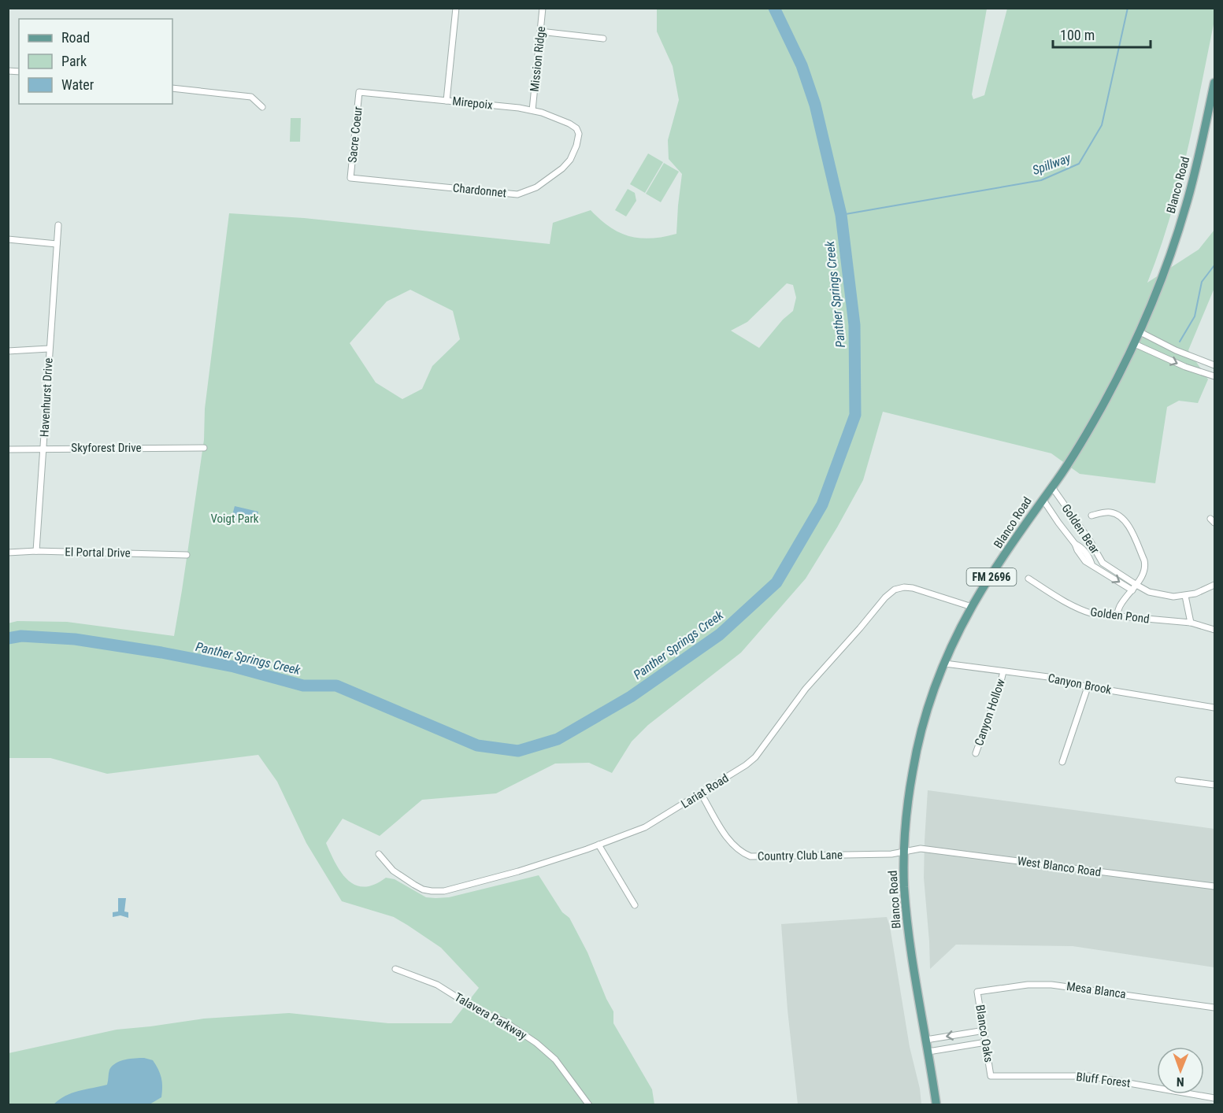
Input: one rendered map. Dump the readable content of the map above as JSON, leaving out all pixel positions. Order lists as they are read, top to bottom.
{
  "streets": {
    "main road": ["Blanco Road", "FM 2696"],
    "street": [
      "Mission Ridge",
      "Mirepoix",
      "Sacre Coeur",
      "Chardonnet",
      "Havenhurst Drive",
      "Skyforest Drive",
      "Golden Bear",
      "El Portal Drive",
      "Golden Pond",
      "Canyon Brook",
      "Canyon Hollow",
      "Lariat Road",
      "Country Club Lane",
      "West Blanco Road",
      "Mesa Blanca",
      "Talavera Parkway",
      "Blanco Oaks",
      "Bluff Forest"
    ]
  },
  "crossings": [
    ["Mission Ridge", "Mirepoix"],
    ["Mirepoix", "Sacre Coeur"],
    ["Mirepoix", "Chardonnet"],
    ["Sacre Coeur", "Chardonnet"],
    ["Blanco Road", "Golden Bear"],
    ["Blanco Road", "Canyon Brook"],
    ["Blanco Road", "Lariat Road"],
    ["Blanco Road", "Country Club Lane"],
    ["Blanco Road", "West Blanco Road"],
    ["Havenhurst Drive", "Skyforest Drive"],
    ["Havenhurst Drive", "El Portal Drive"],
    ["Canyon Brook", "Canyon Hollow"],
    ["Lariat Road", "Country Club Lane"],
    ["Country Club Lane", "West Blanco Road"],
    ["Mesa Blanca", "Blanco Oaks"],
    ["Blanco Oaks", "Bluff Forest"]
  ],
  "water": ["Spillway", "Panther Springs Creek"],
  "parks": ["Voigt Park"],
  "legend": ["Road", "Park", "Water"],
  "scale_bar": "100 m",
  "north": "bottom"
}
